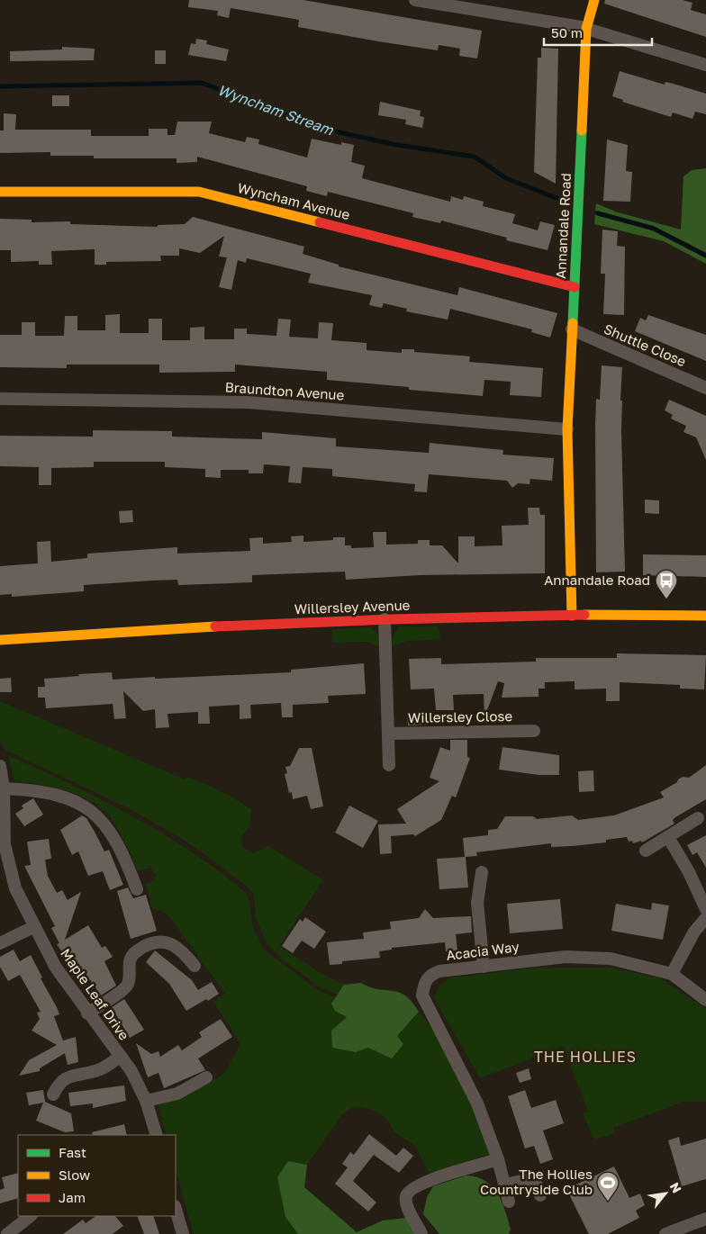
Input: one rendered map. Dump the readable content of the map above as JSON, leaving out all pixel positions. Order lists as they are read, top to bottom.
{
  "streets": {
    "street": [
      "Wyncham Avenue",
      "Annandale Road",
      "Shuttle Close",
      "Braundton Avenue",
      "Willersley Avenue",
      "Willersley Close",
      "Acacia Way",
      "Maple Leaf Drive"
    ]
  },
  "crossings": [
    ["Wyncham Avenue", "Annandale Road"],
    ["Annandale Road", "Shuttle Close"],
    ["Annandale Road", "Braundton Avenue"],
    ["Annandale Road", "Willersley Avenue"],
    ["Willersley Avenue", "Willersley Close"]
  ],
  "districts": ["THE HOLLIES"],
  "water": ["Wyncham Stream"],
  "places": {
    "bus stop": ["Annandale Road"],
    "sports": ["The Hollies Countryside Club"]
  },
  "legend": ["Fast", "Slow", "Jam"],
  "scale_bar": "50 m",
  "north": "top right"
}
